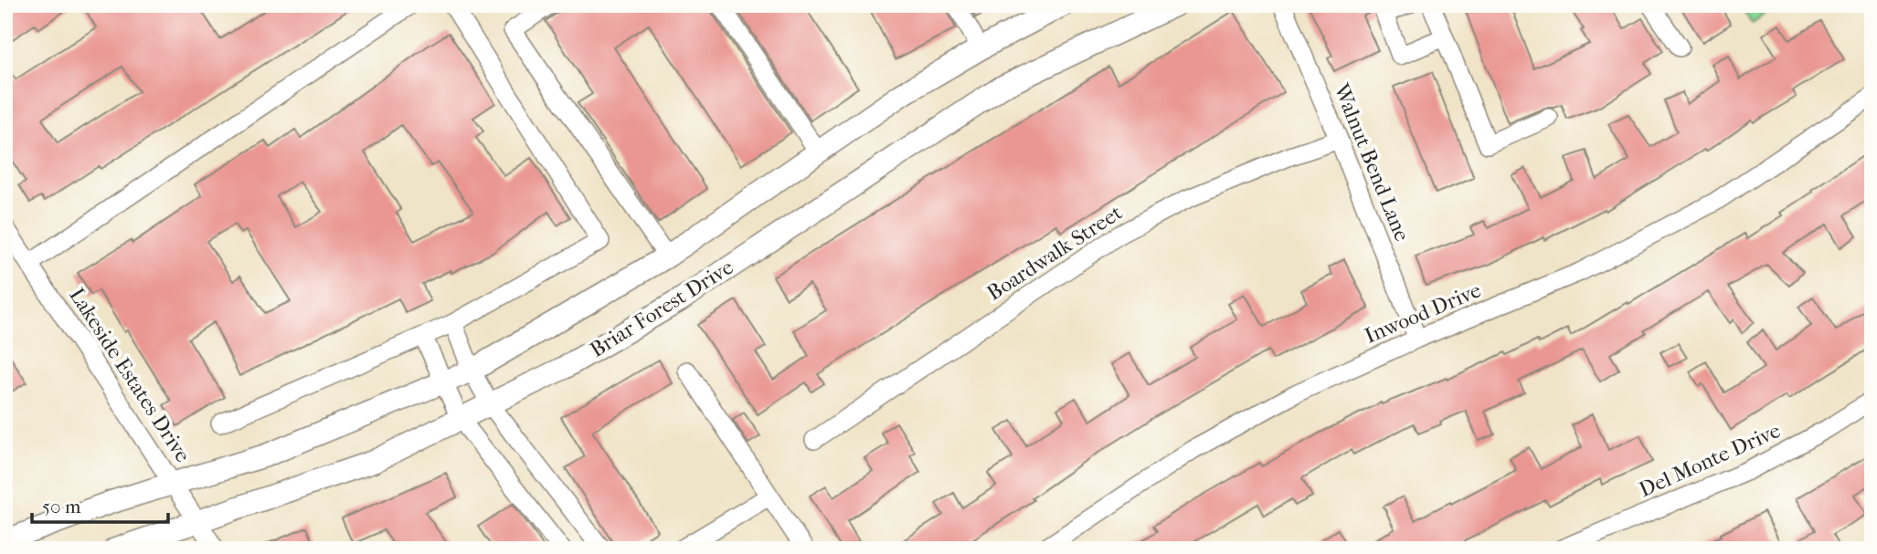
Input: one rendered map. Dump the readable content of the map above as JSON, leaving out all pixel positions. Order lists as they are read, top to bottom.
{
  "streets": {
    "main road": ["Briar Forest Drive"],
    "street": [
      "Walnut Bend Lane",
      "Boardwalk Street",
      "Inwood Drive",
      "Lakeside Estates Drive",
      "Del Monte Drive"
    ]
  },
  "crossings": [
    ["Walnut Bend Lane", "Boardwalk Street"],
    ["Walnut Bend Lane", "Inwood Drive"],
    ["Briar Forest Drive", "Lakeside Estates Drive"]
  ],
  "scale_bar": "50 m"
}
